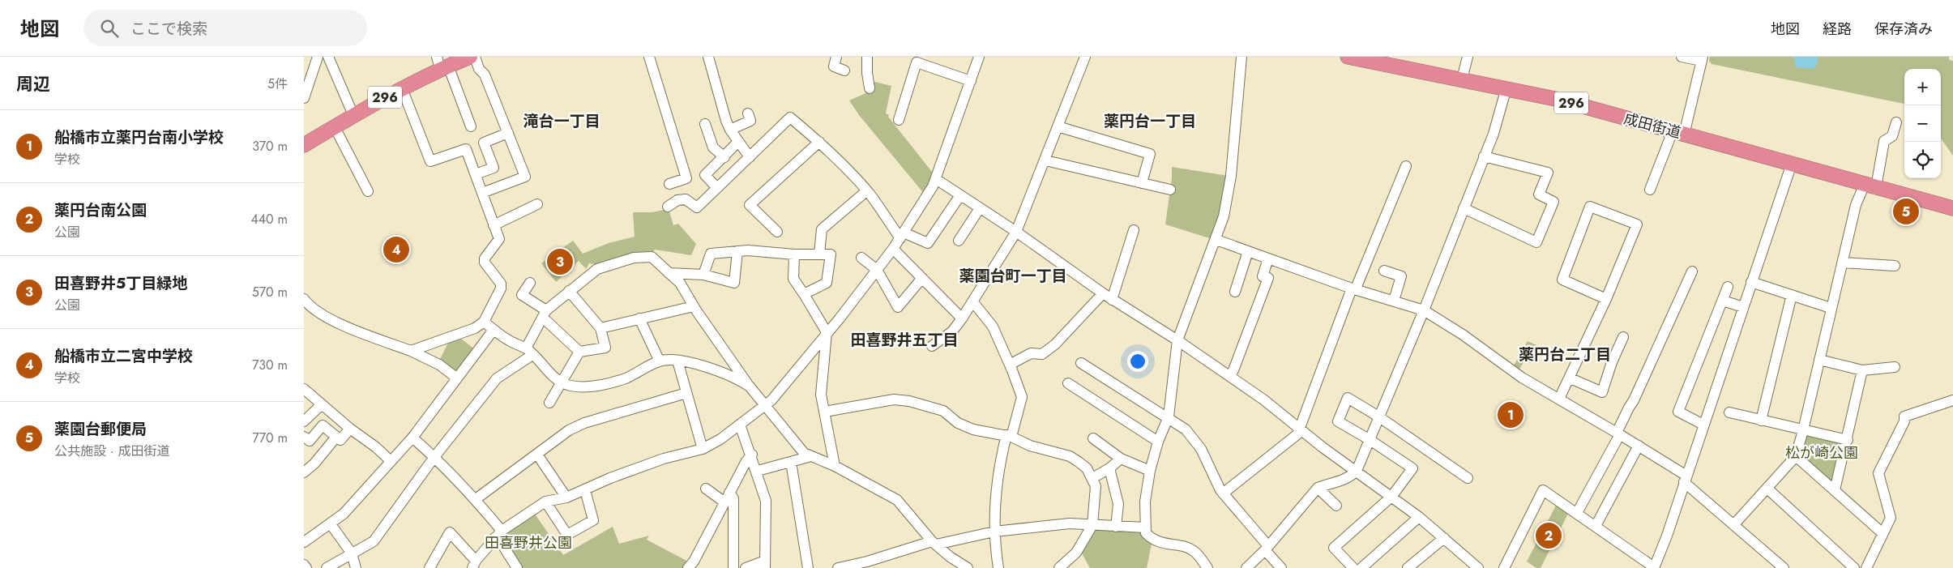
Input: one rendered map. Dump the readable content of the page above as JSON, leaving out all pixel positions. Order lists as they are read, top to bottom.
{
  "streets": {
    "highway": ["296", "成田街道"]
  },
  "districts": [
    "滝台一丁目",
    "薬円台一丁目",
    "薬園台町一丁目",
    "田喜野井五丁目",
    "薬円台二丁目"
  ],
  "parks": ["松が崎公園", "田喜野井公園"],
  "page": {
    "header": "地図",
    "search": "ここで検索",
    "nav": ["地図", "経路", "保存済み"],
    "heading": ["周辺", "5件"],
    "map_buttons": ["+", "−"],
    "list": [
      {
        "mark": "1",
        "name": "船橋市立薬円台南小学校",
        "note": "学校",
        "value": "370 m"
      },
      {
        "mark": "2",
        "name": "薬円台南公園",
        "note": "公園",
        "value": "440 m"
      },
      {
        "mark": "3",
        "name": "田喜野井5丁目緑地",
        "note": "公園",
        "value": "570 m"
      },
      {
        "mark": "4",
        "name": "船橋市立二宮中学校",
        "note": "学校",
        "value": "730 m"
      },
      {
        "mark": "5",
        "name": "薬園台郵便局",
        "note": "公共施設 · 成田街道",
        "value": "770 m"
      }
    ],
    "pins": [
      "5",
      "4",
      "3",
      "1",
      "2"
    ]
  }
}
